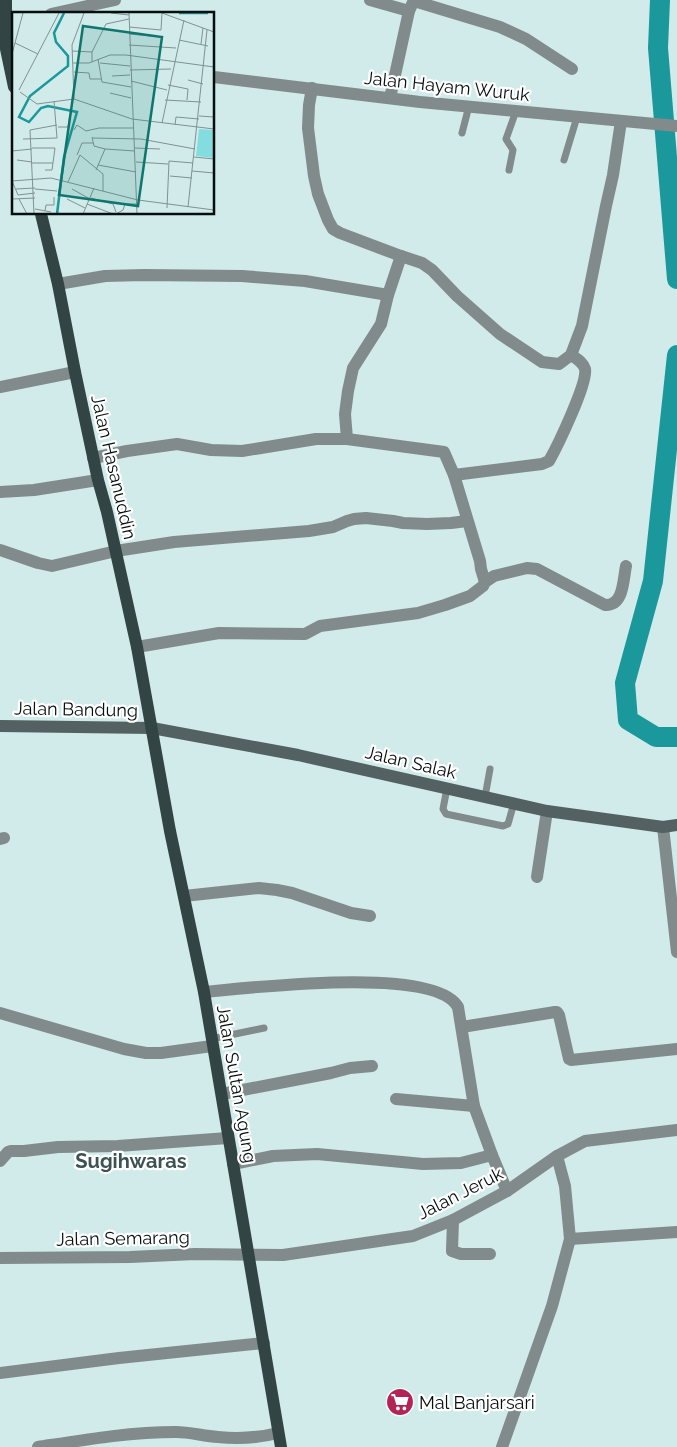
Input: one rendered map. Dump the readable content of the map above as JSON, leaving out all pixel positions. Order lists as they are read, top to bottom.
{
  "streets": {
    "main road": [
      "Jalan Hasanuddin",
      "Jalan Bandung",
      "Jalan Salak",
      "Jalan Sultan Agung"
    ],
    "street": ["Jalan Hayam Wuruk", "Jalan Jeruk", "Jalan Semarang"]
  },
  "crossings": [
    ["Jalan Hasanuddin", "Jalan Bandung"],
    ["Jalan Hasanuddin", "Jalan Salak"],
    ["Jalan Hasanuddin", "Jalan Sultan Agung"],
    ["Jalan Bandung", "Jalan Salak"],
    ["Jalan Bandung", "Jalan Sultan Agung"],
    ["Jalan Salak", "Jalan Sultan Agung"],
    ["Jalan Sultan Agung", "Jalan Jeruk"],
    ["Jalan Sultan Agung", "Jalan Semarang"],
    ["Jalan Jeruk", "Jalan Semarang"]
  ],
  "districts": ["Sugihwaras"],
  "places": {
    "supermarket": ["Mal Banjarsari"]
  }
}
